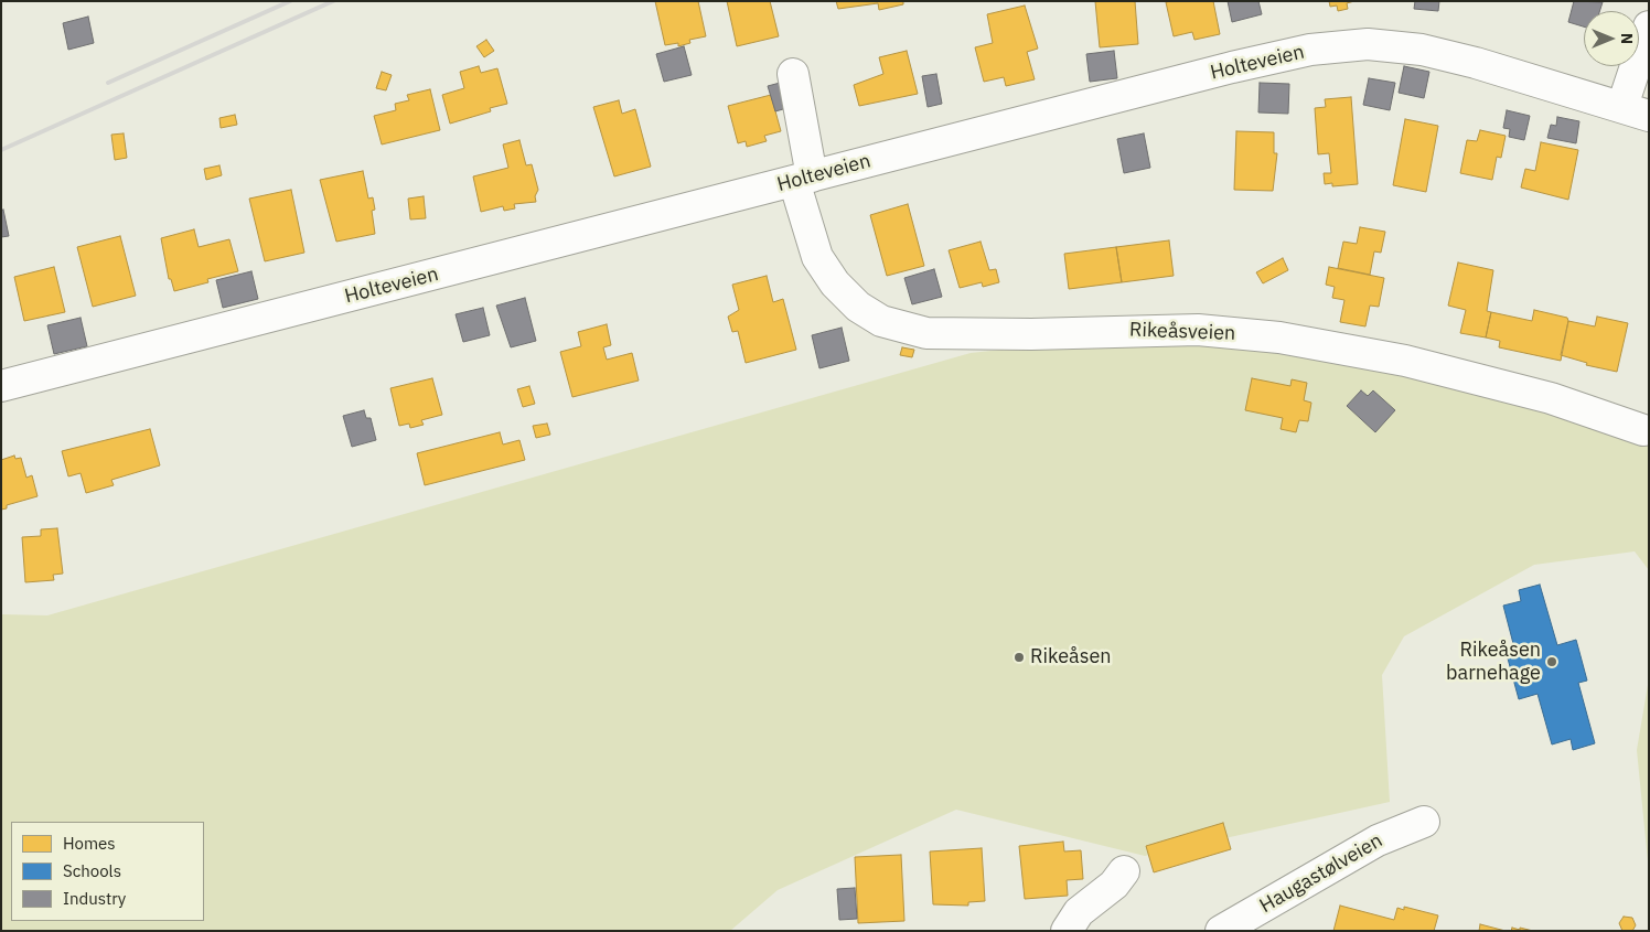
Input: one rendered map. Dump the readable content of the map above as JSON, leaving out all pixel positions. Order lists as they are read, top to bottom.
{
  "streets": {
    "street": ["Holteveien", "Rikeåsveien", "Haugastølveien"]
  },
  "crossings": [
    ["Holteveien", "Rikeåsveien"]
  ],
  "places": ["Rikeåsen", "Rikeåsen barnehage"],
  "legend": ["Homes", "Schools", "Industry"],
  "north": "right"
}
